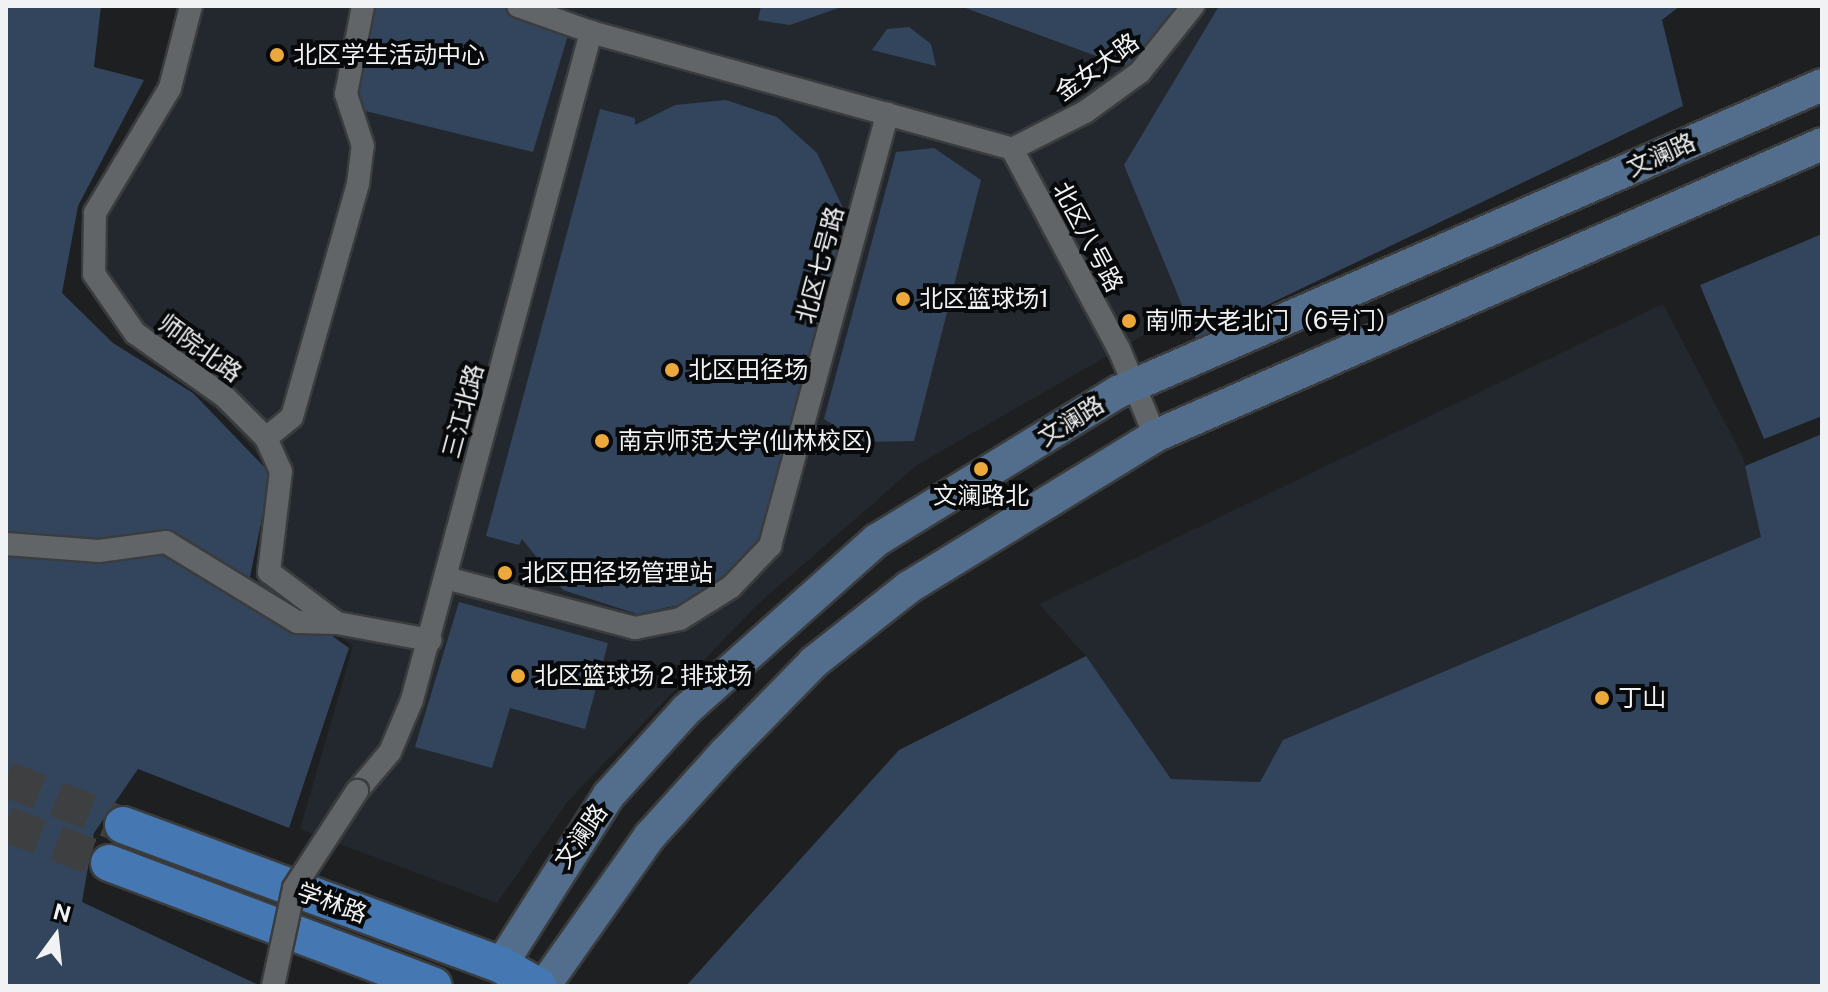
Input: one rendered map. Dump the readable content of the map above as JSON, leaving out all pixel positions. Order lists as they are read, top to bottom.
{
  "streets": {
    "main road": ["文澜路", "学林路"],
    "street": [
      "金女大路",
      "北区八号路",
      "北区七号路",
      "师院北路",
      "三江北路"
    ]
  },
  "crossings": [
    ["金女大路", "北区八号路"],
    ["文澜路", "北区八号路"],
    ["文澜路", "学林路"],
    ["北区七号路", "三江北路"],
    ["师院北路", "三江北路"],
    ["三江北路", "学林路"]
  ],
  "places": [
    "北区学生活动中心",
    "北区篮球场1",
    "南师大老北门（6号门）",
    "北区田径场",
    "南京师范大学(仙林校区)",
    "文澜路北",
    "北区田径场管理站",
    "北区篮球场 2 排球场",
    "丁山"
  ],
  "north": "top"
}
